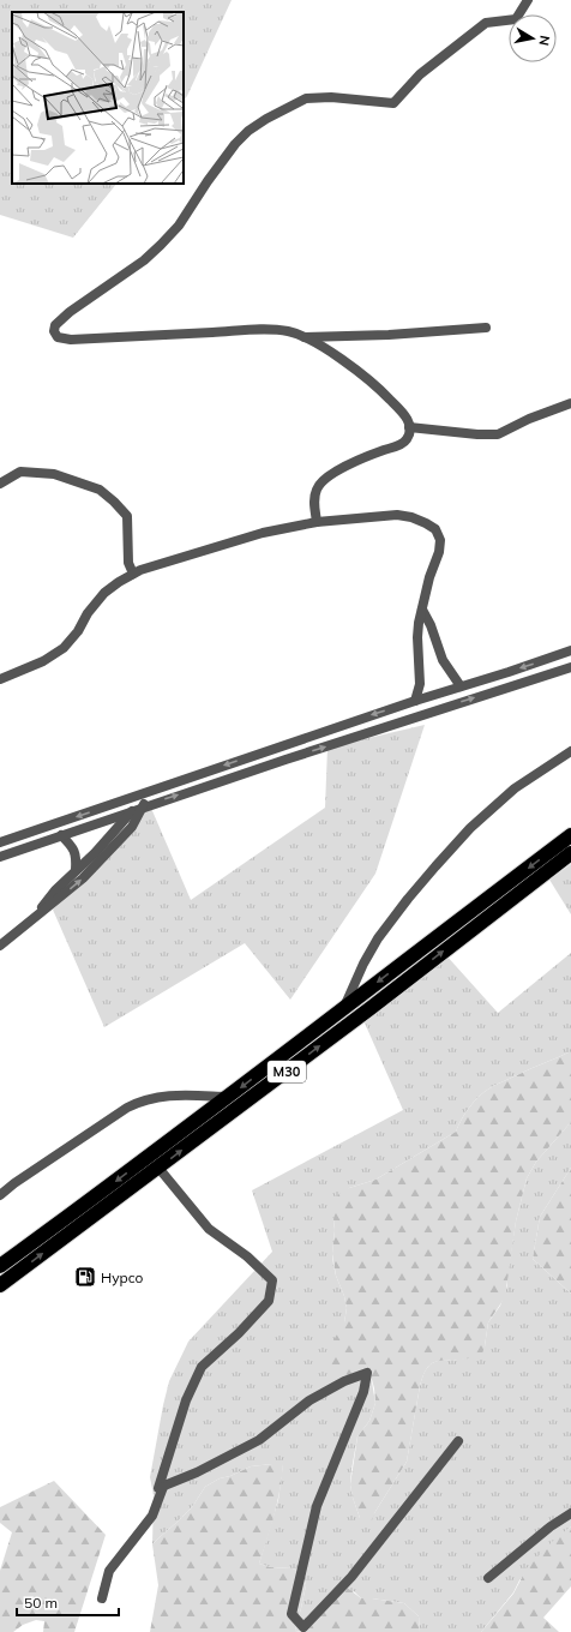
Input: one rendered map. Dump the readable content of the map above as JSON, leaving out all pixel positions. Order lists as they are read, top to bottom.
{
  "streets": {
    "highway": ["M30"]
  },
  "places": {
    "fuel station": ["Hypco"]
  },
  "scale_bar": "50 m",
  "north": "right"
}
